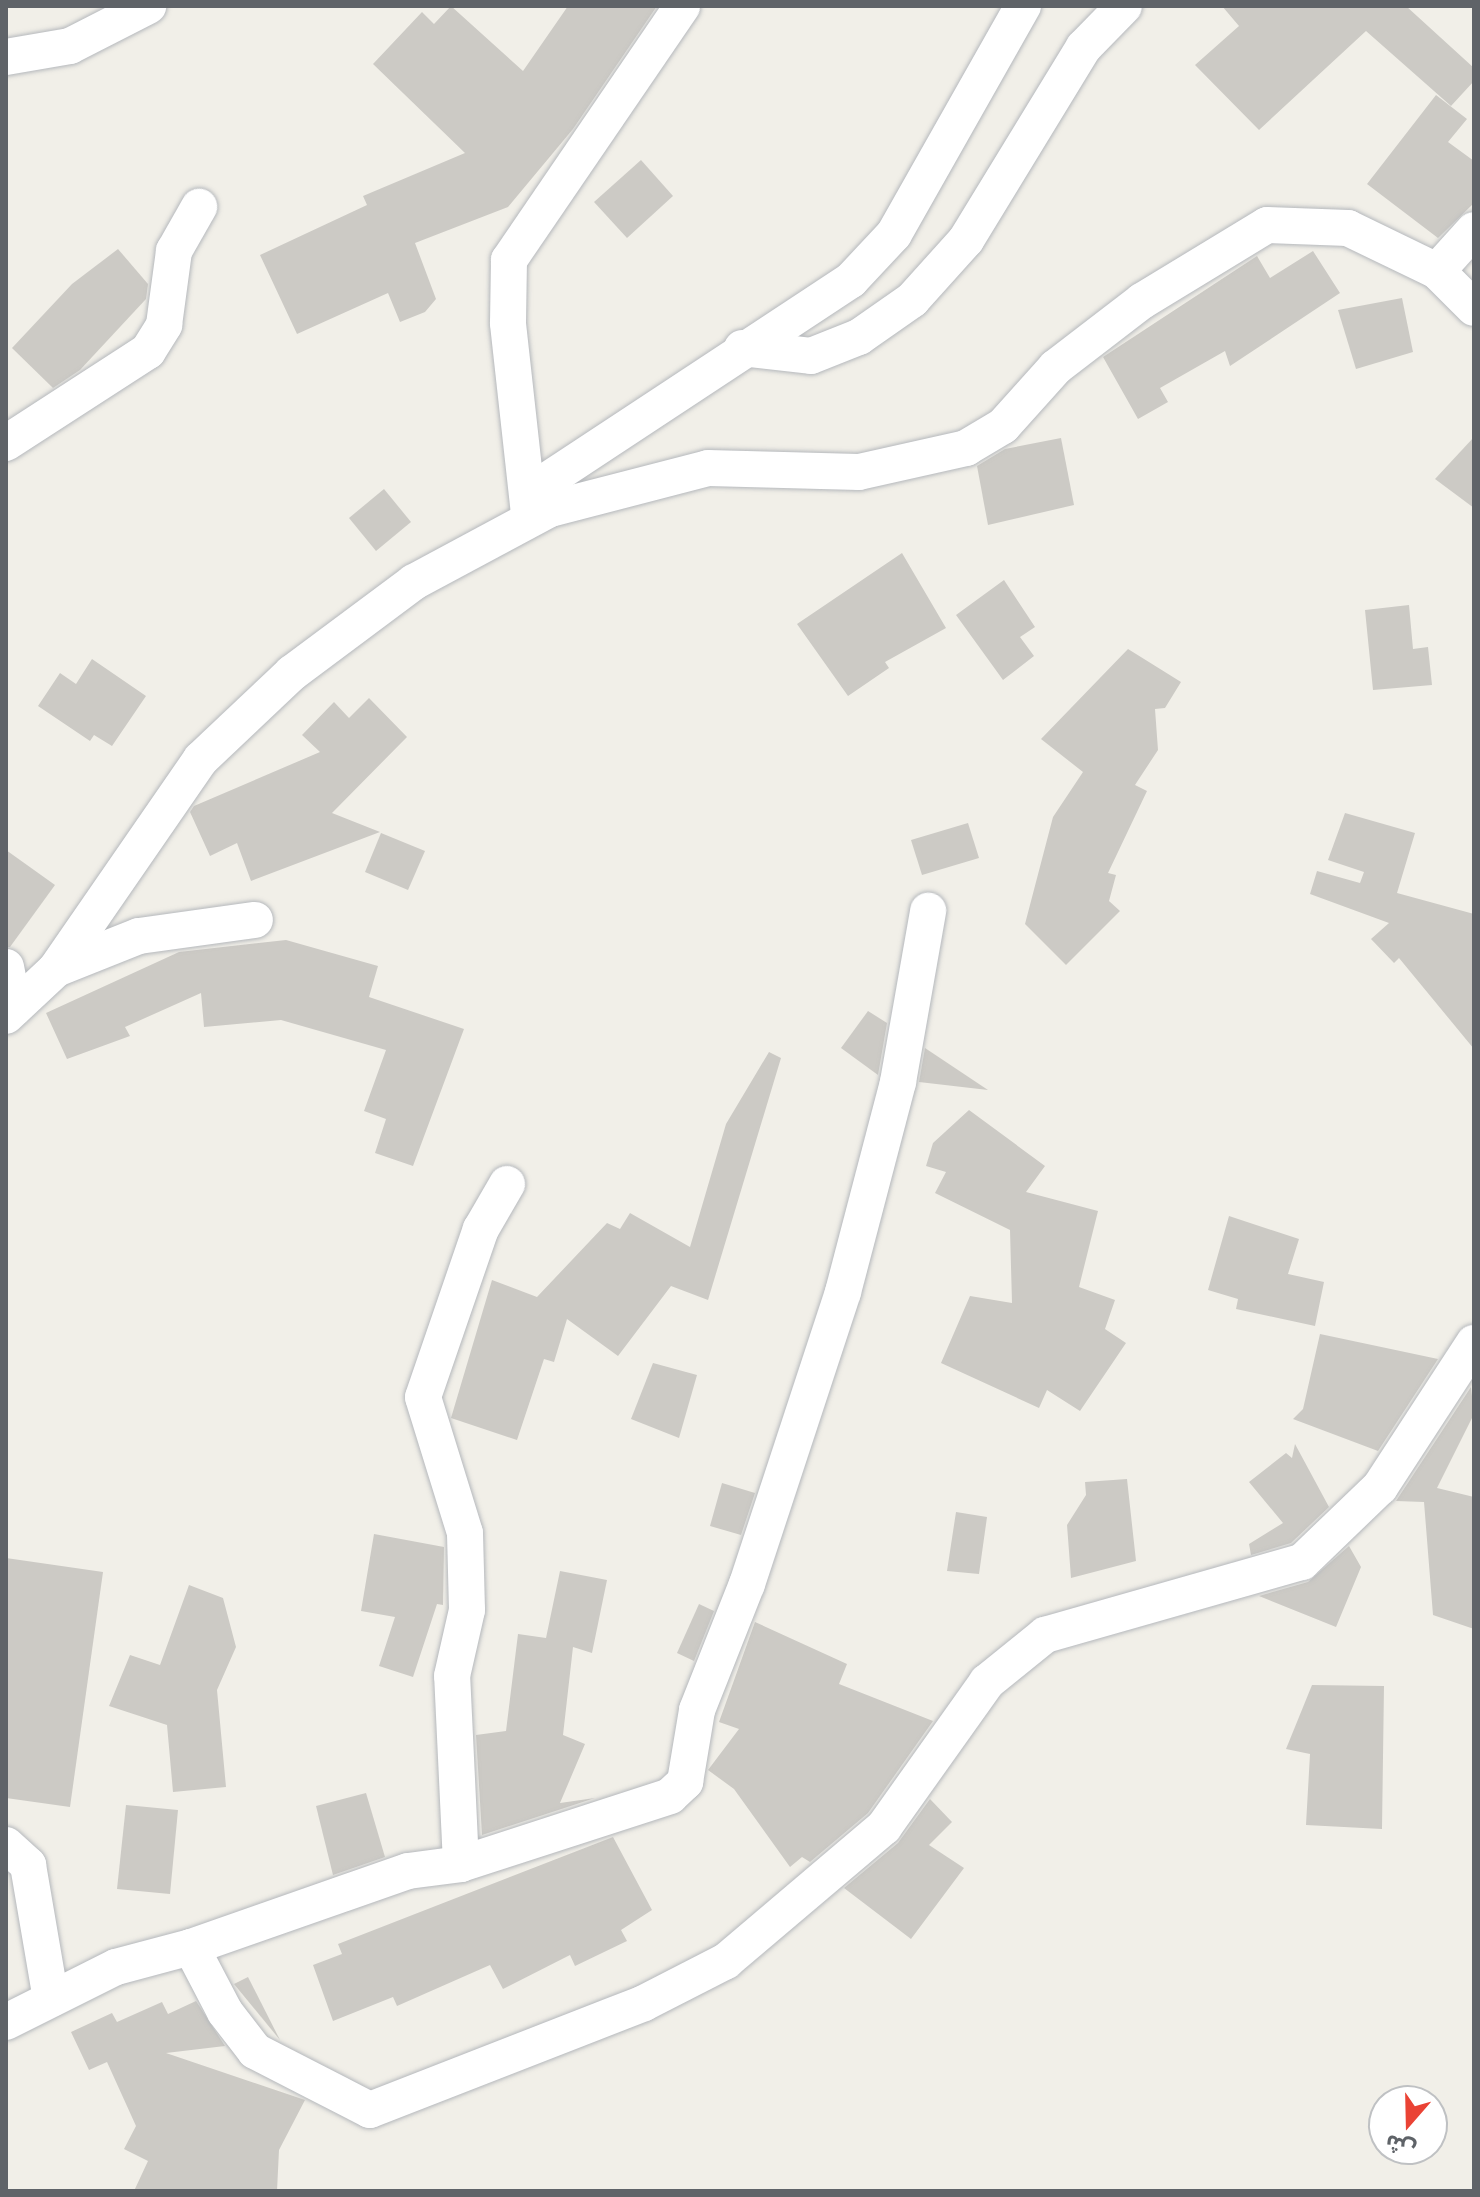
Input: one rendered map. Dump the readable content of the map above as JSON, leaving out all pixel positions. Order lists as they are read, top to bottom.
{
  "north": "bottom"
}
